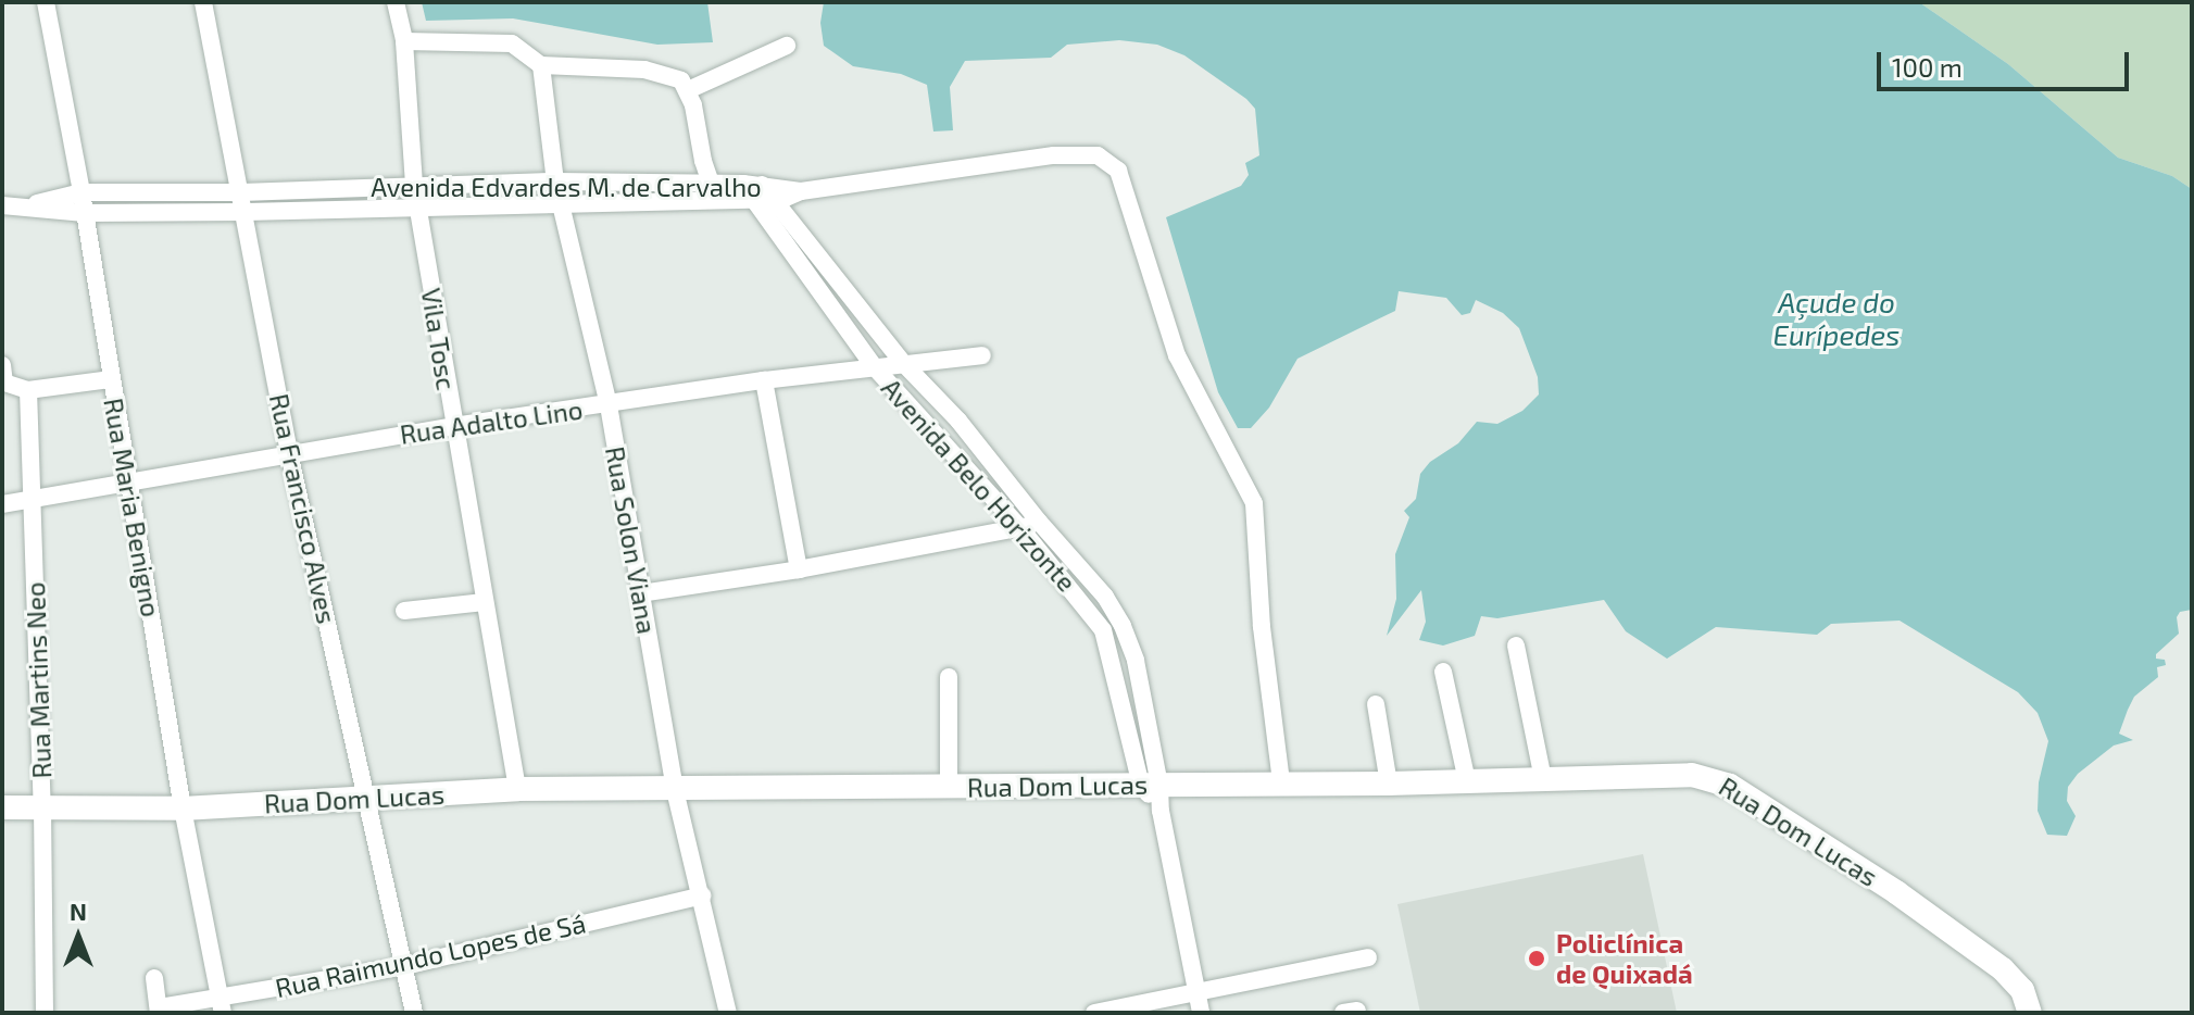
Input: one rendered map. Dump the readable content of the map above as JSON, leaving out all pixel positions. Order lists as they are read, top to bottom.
{
  "streets": {
    "street": [
      "Avenida Edvardes M. de Carvalho",
      "Vila Tosc",
      "Rua Adalto Lino",
      "Avenida Belo Horizonte",
      "Rua Maria Benigno",
      "Rua Francisco Alves",
      "Rua Solon Viana",
      "Rua Martins Neo",
      "Rua Dom Lucas",
      "Rua Raimundo Lopes de Sá"
    ]
  },
  "crossings": [
    ["Avenida Edvardes M. de Carvalho", "Vila Tosc"],
    ["Avenida Edvardes M. de Carvalho", "Avenida Belo Horizonte"],
    ["Avenida Edvardes M. de Carvalho", "Rua Maria Benigno"],
    ["Avenida Edvardes M. de Carvalho", "Rua Francisco Alves"],
    ["Avenida Edvardes M. de Carvalho", "Rua Solon Viana"],
    ["Avenida Edvardes M. de Carvalho", "Rua Dom Lucas"],
    ["Vila Tosc", "Rua Adalto Lino"],
    ["Vila Tosc", "Rua Dom Lucas"],
    ["Rua Adalto Lino", "Avenida Belo Horizonte"],
    ["Rua Adalto Lino", "Rua Maria Benigno"],
    ["Rua Adalto Lino", "Rua Francisco Alves"],
    ["Rua Adalto Lino", "Rua Solon Viana"],
    ["Rua Adalto Lino", "Rua Martins Neo"],
    ["Avenida Belo Horizonte", "Rua Dom Lucas"],
    ["Rua Maria Benigno", "Rua Dom Lucas"],
    ["Rua Maria Benigno", "Rua Raimundo Lopes de Sá"],
    ["Rua Francisco Alves", "Rua Dom Lucas"],
    ["Rua Francisco Alves", "Rua Raimundo Lopes de Sá"],
    ["Rua Solon Viana", "Rua Dom Lucas"],
    ["Rua Solon Viana", "Rua Raimundo Lopes de Sá"],
    ["Rua Martins Neo", "Rua Dom Lucas"]
  ],
  "water": ["Açude do Eurípedes"],
  "places": ["Policlínica de Quixadá"],
  "scale_bar": "100 m",
  "north": "top"
}
